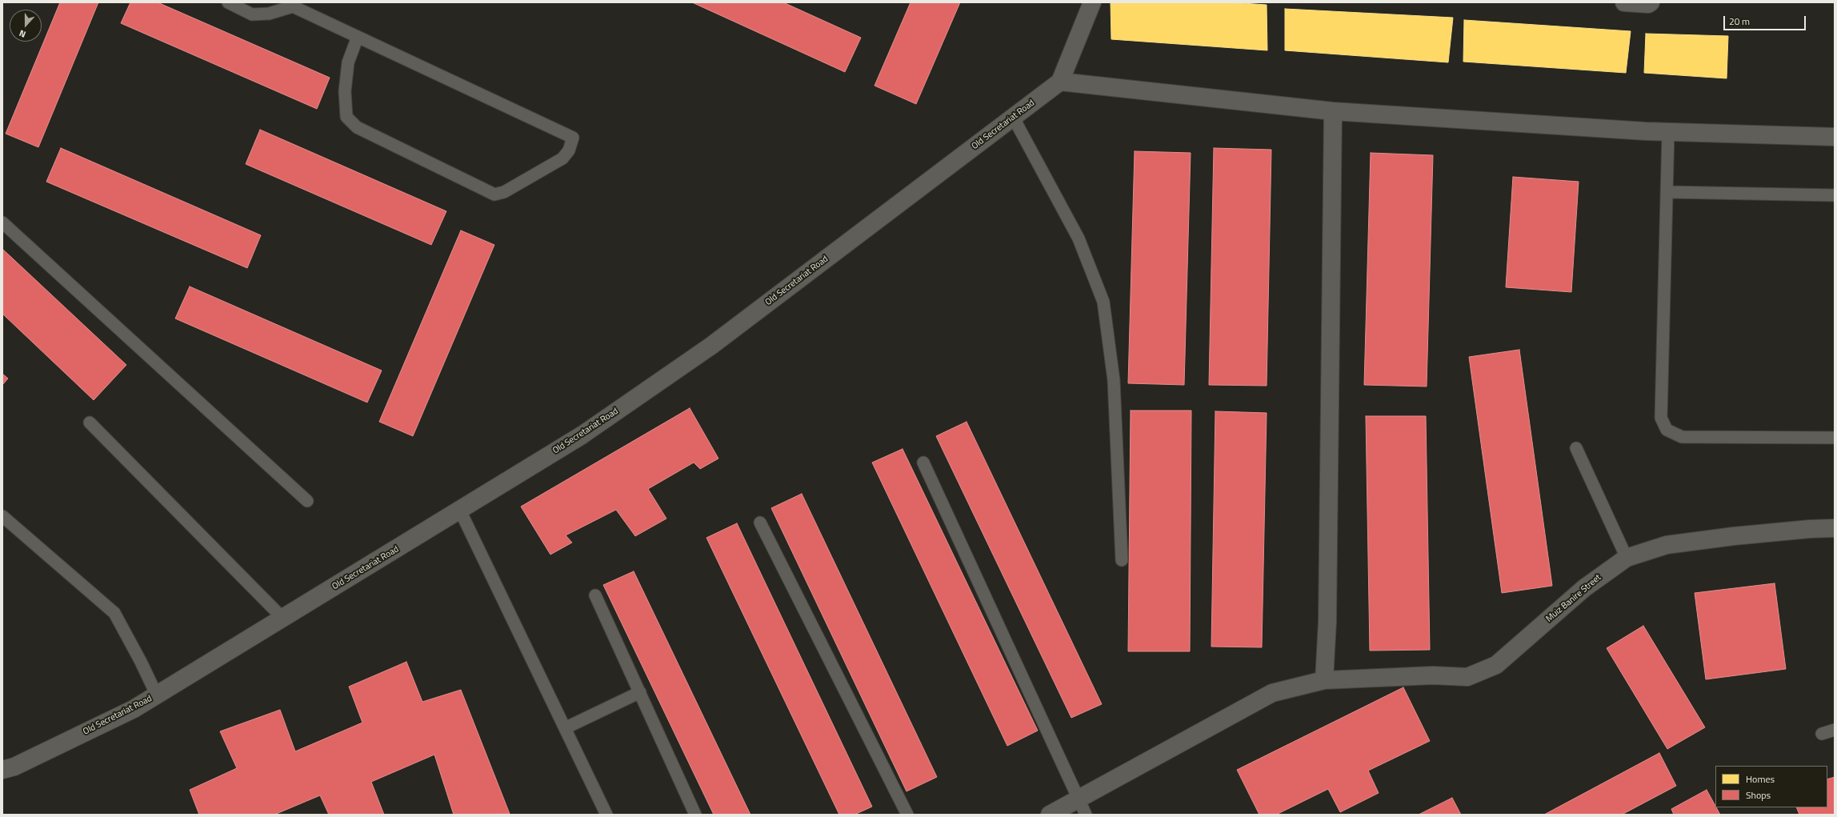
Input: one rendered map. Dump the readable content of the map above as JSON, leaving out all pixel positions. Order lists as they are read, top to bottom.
{
  "streets": {
    "street": ["Old Secretariat Road", "Muiz Banire Street"]
  },
  "legend": ["Homes", "Shops"],
  "scale_bar": "20 m",
  "north": "bottom"
}
